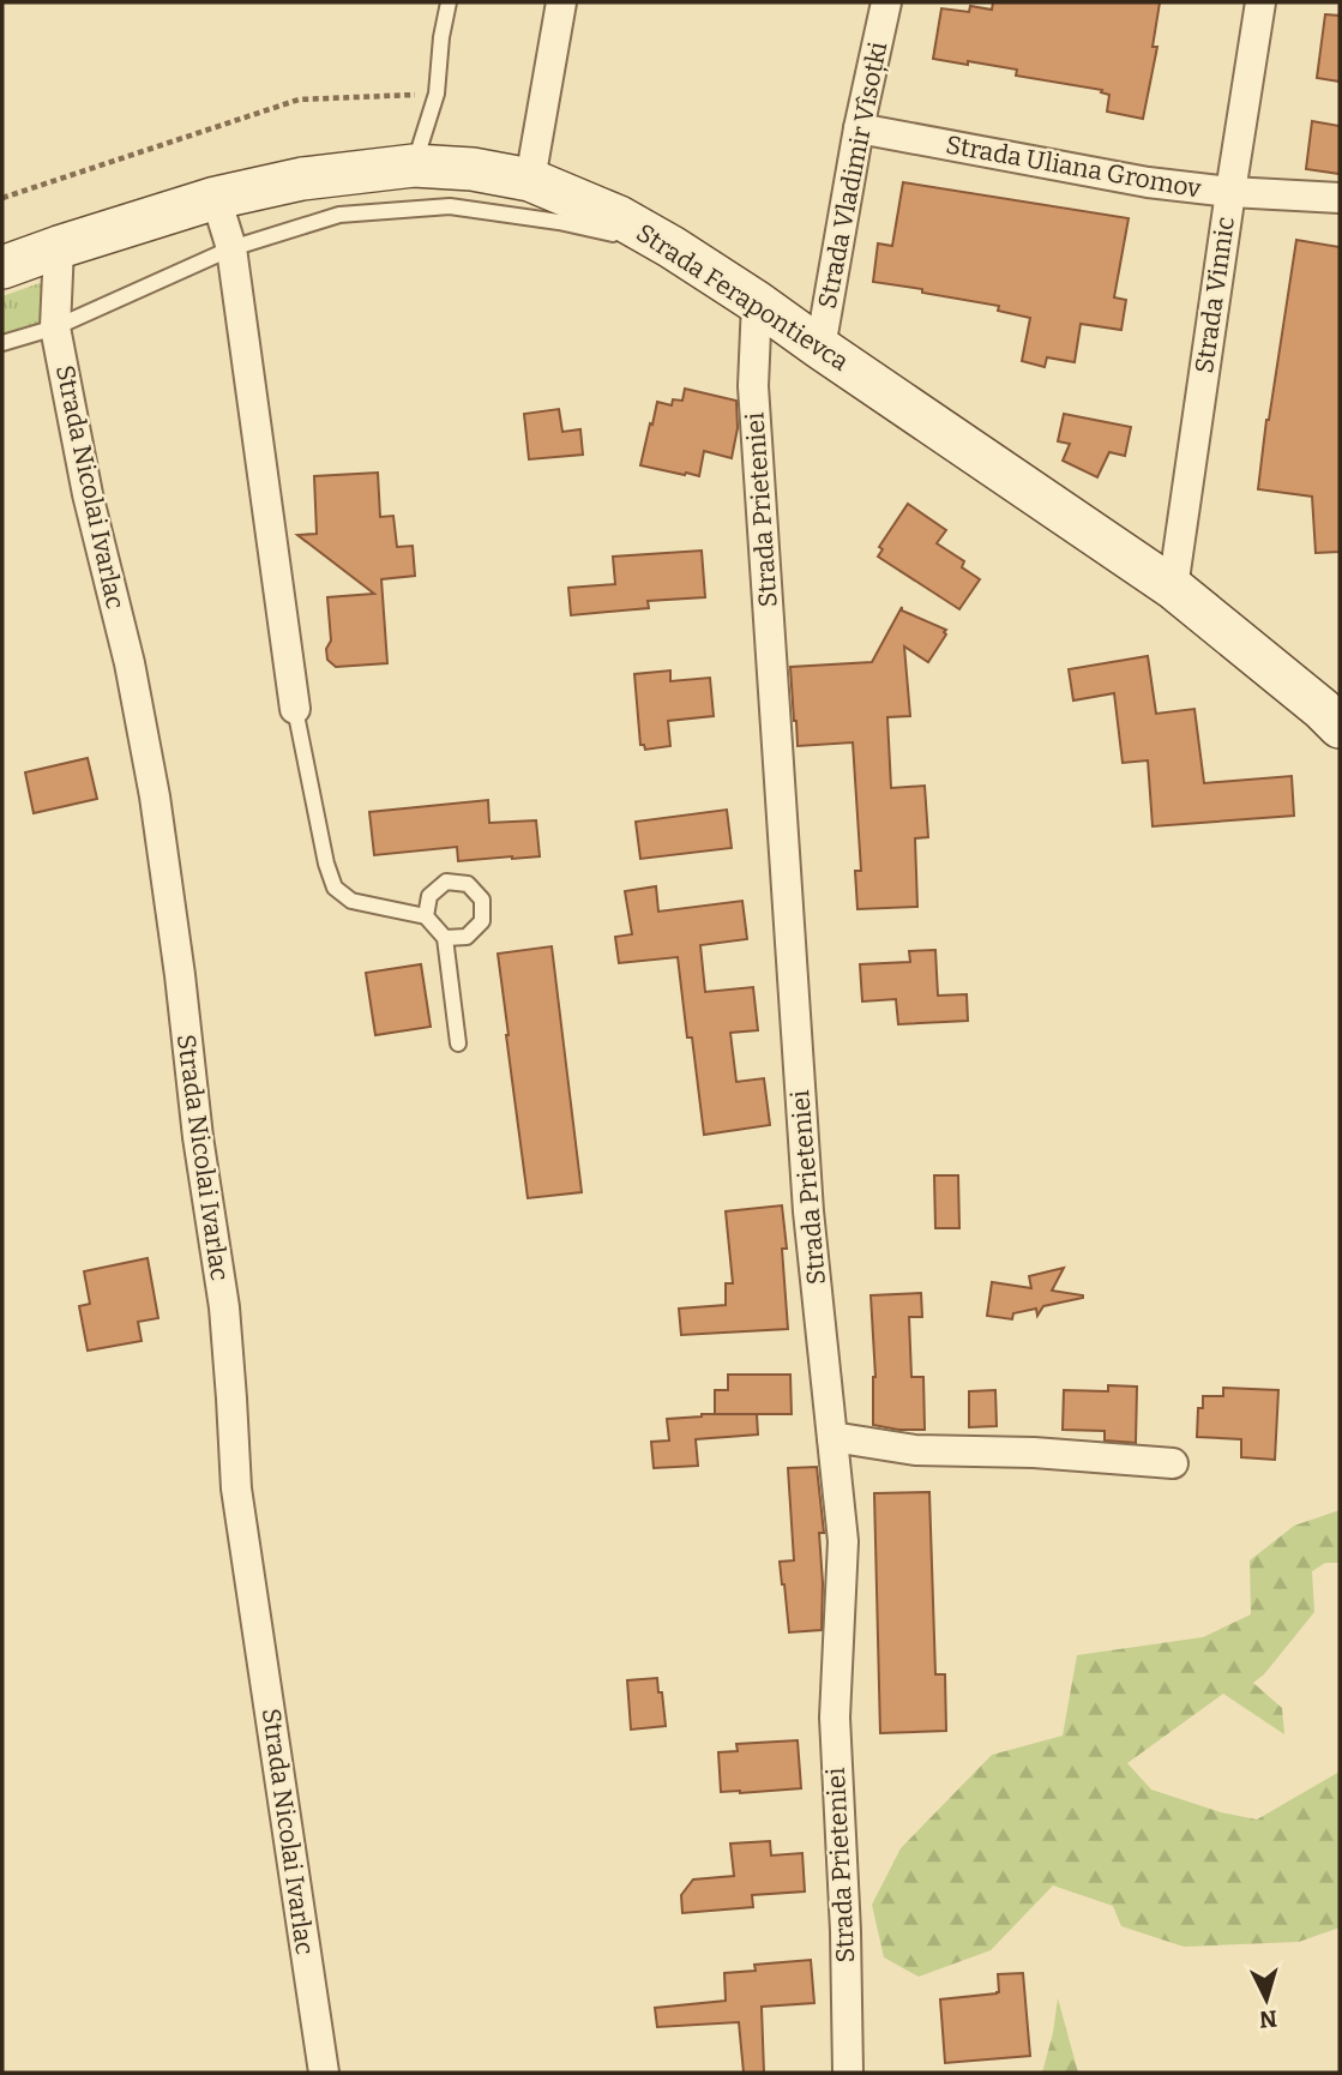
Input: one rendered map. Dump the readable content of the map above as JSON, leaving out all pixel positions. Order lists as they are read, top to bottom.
{
  "streets": {
    "main road": ["Strada Ferapontievca"],
    "street": [
      "Strada Uliana Gromov",
      "Strada Vladimir Vîsoțki",
      "Strada Vinnic",
      "Strada Nicolai Ivarlac",
      "Strada Prieteniei"
    ]
  },
  "crossings": [
    ["Strada Uliana Gromov", "Strada Vladimir Vîsoțki"],
    ["Strada Uliana Gromov", "Strada Vinnic"],
    ["Strada Vladimir Vîsoțki", "Strada Ferapontievca"],
    ["Strada Vinnic", "Strada Ferapontievca"],
    ["Strada Ferapontievca", "Strada Nicolai Ivarlac"],
    ["Strada Ferapontievca", "Strada Prieteniei"]
  ],
  "north": "bottom"
}
